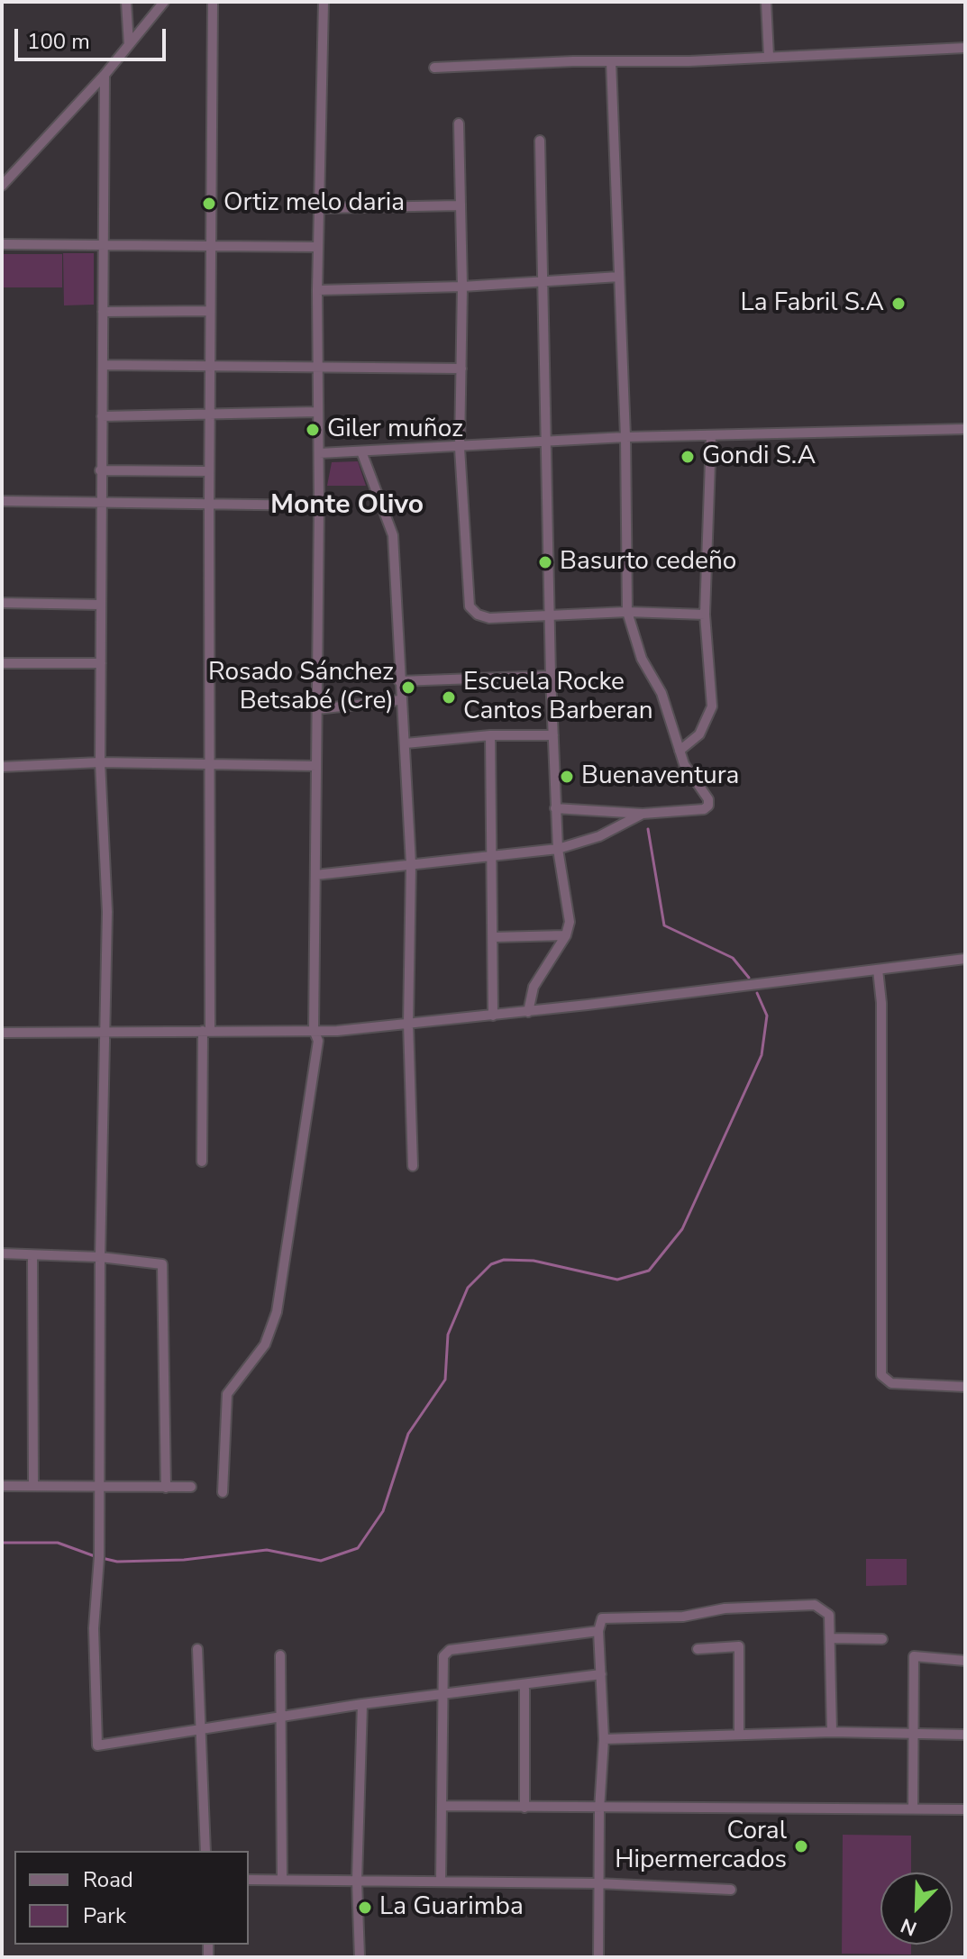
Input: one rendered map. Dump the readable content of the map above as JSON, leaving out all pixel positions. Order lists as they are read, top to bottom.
{
  "districts": ["Monte Olivo"],
  "places": [
    "Ortiz melo daria",
    "La Fabril S.A",
    "Giler muñoz",
    "Gondi S.A",
    "Basurto cedeño",
    "Rosado Sánchez Betsabé (Cre)",
    "Escuela Rocke Cantos Barberan",
    "Buenaventura",
    "Coral Hipermercados",
    "La Guarimba"
  ],
  "legend": ["Road", "Park"],
  "scale_bar": "100 m",
  "north": "bottom left"
}
